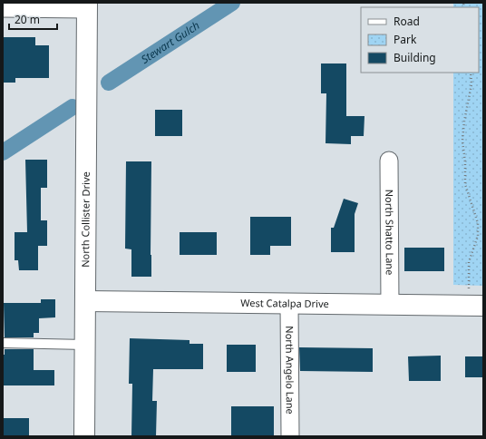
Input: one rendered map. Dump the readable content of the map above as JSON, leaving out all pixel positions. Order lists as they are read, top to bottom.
{
  "streets": {
    "street": [
      "North Collister Drive",
      "North Shatto Lane",
      "West Catalpa Drive",
      "North Angelo Lane"
    ]
  },
  "crossings": [
    ["North Collister Drive", "West Catalpa Drive"],
    ["North Shatto Lane", "West Catalpa Drive"],
    ["West Catalpa Drive", "North Angelo Lane"]
  ],
  "water": ["Stewart Gulch"],
  "legend": ["Road", "Park", "Building"],
  "scale_bar": "20 m"
}
